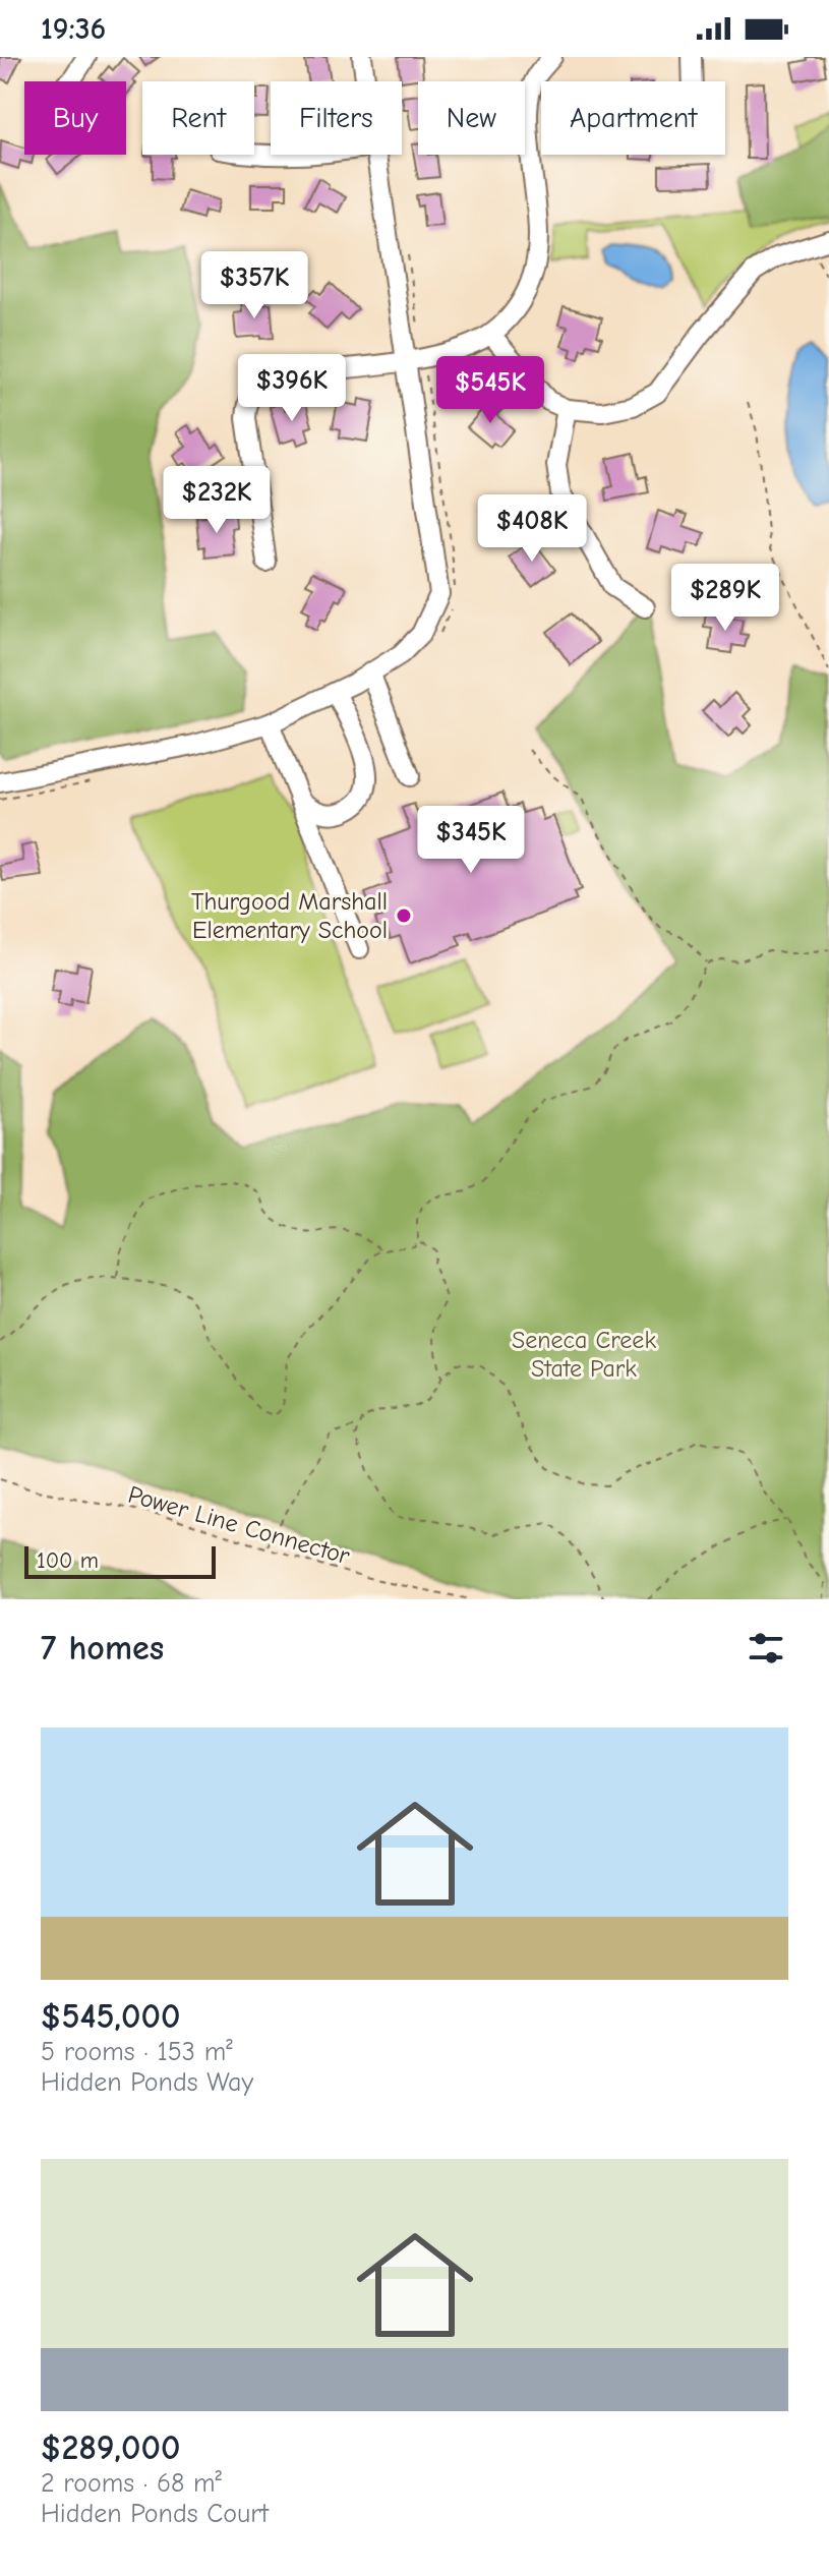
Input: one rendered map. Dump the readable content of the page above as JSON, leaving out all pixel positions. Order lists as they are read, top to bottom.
{
  "streets": {
    "path": ["Power Line Connector"]
  },
  "parks": ["Seneca Creek State Park"],
  "places": ["Thurgood Marshall Elementary School"],
  "scale_bar": "100 m",
  "page": {
    "status": "19:36",
    "chip": [
      "Buy",
      "Rent",
      "Filters",
      "New",
      "Apartment"
    ],
    "price": [
      "$357K",
      "$396K",
      "$545K",
      "$232K",
      "$408K",
      "$289K",
      "$345K"
    ],
    "scale": "100 m",
    "heading": "7 homes",
    "list": [
      {
        "name": "$545,000",
        "note": "5 rooms · 153 m² · Hidden Ponds Way"
      },
      {
        "name": "$289,000",
        "note": "2 rooms · 68 m² · Hidden Ponds Court"
      }
    ]
  }
}
